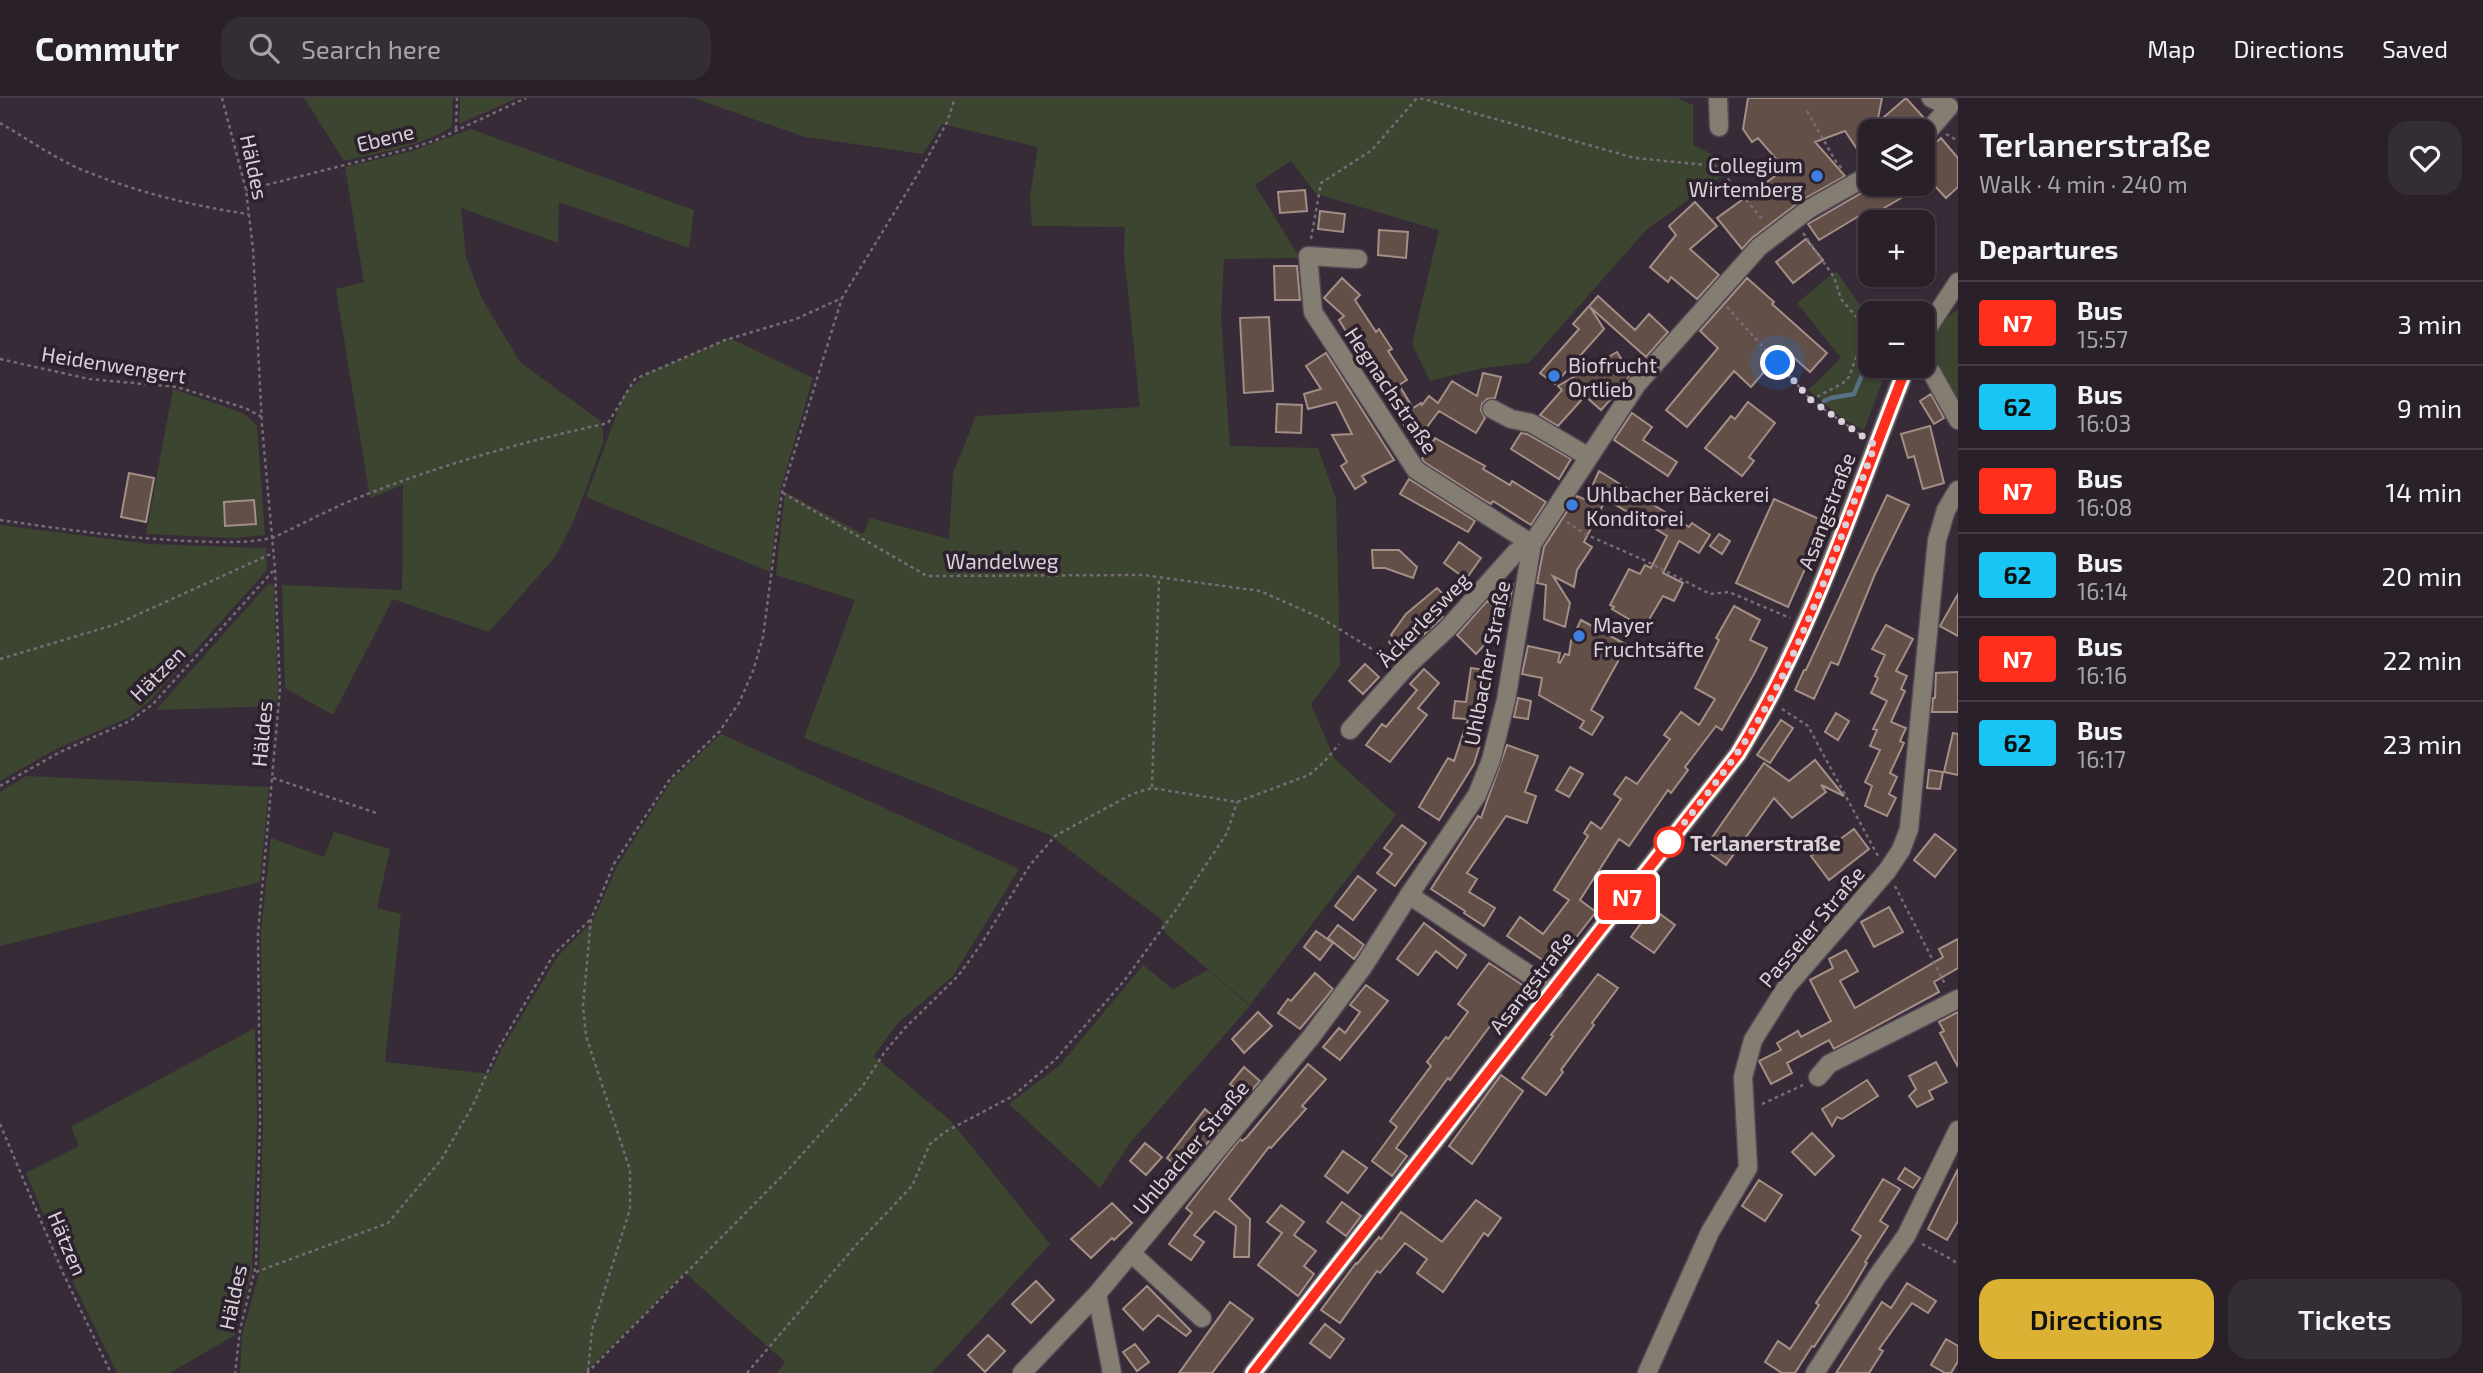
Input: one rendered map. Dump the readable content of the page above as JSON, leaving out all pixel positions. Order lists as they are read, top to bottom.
{
  "streets": {
    "street": [
      "Hegnachstraße",
      "Asangstraße",
      "Äckerlesweg",
      "Uhlbacher Straße",
      "Passeier Straße"
    ],
    "path": [
      "Ebene",
      "Häldes",
      "Heidenwengert",
      "Wandelweg",
      "Hätzen"
    ]
  },
  "crossings": [
    ["Ebene", "Häldes"],
    ["Häldes", "Heidenwengert"],
    ["Häldes", "Hätzen"],
    ["Hegnachstraße", "Äckerlesweg"],
    ["Hegnachstraße", "Uhlbacher Straße"],
    ["Wandelweg", "Äckerlesweg"],
    ["Äckerlesweg", "Uhlbacher Straße"]
  ],
  "places": [
    "Collegium Wirtemberg",
    "Biofrucht Ortlieb",
    "Uhlbacher Bäckerei Konditorei",
    "Mayer Fruchtsäfte",
    "Terlanerstraße"
  ],
  "lines": ["bus line N7"],
  "page": {
    "header": "Commutr",
    "search": "Search here",
    "nav": ["Map", "Directions", "Saved"],
    "on_map": "N7",
    "heading": [
      ["Terlanerstraße", "Walk · 4 min · 240 m"],
      "Departures"
    ],
    "map_buttons": ["+", "−"],
    "list": [
      {
        "mark": "N7",
        "name": "Bus",
        "note": "15:57",
        "value": "3 min"
      },
      {
        "mark": "62",
        "name": "Bus",
        "note": "16:03",
        "value": "9 min"
      },
      {
        "mark": "N7",
        "name": "Bus",
        "note": "16:08",
        "value": "14 min"
      },
      {
        "mark": "62",
        "name": "Bus",
        "note": "16:14",
        "value": "20 min"
      },
      {
        "mark": "N7",
        "name": "Bus",
        "note": "16:16",
        "value": "22 min"
      },
      {
        "mark": "62",
        "name": "Bus",
        "note": "16:17",
        "value": "23 min"
      }
    ],
    "buttons": ["Directions", "Tickets"]
  }
}
